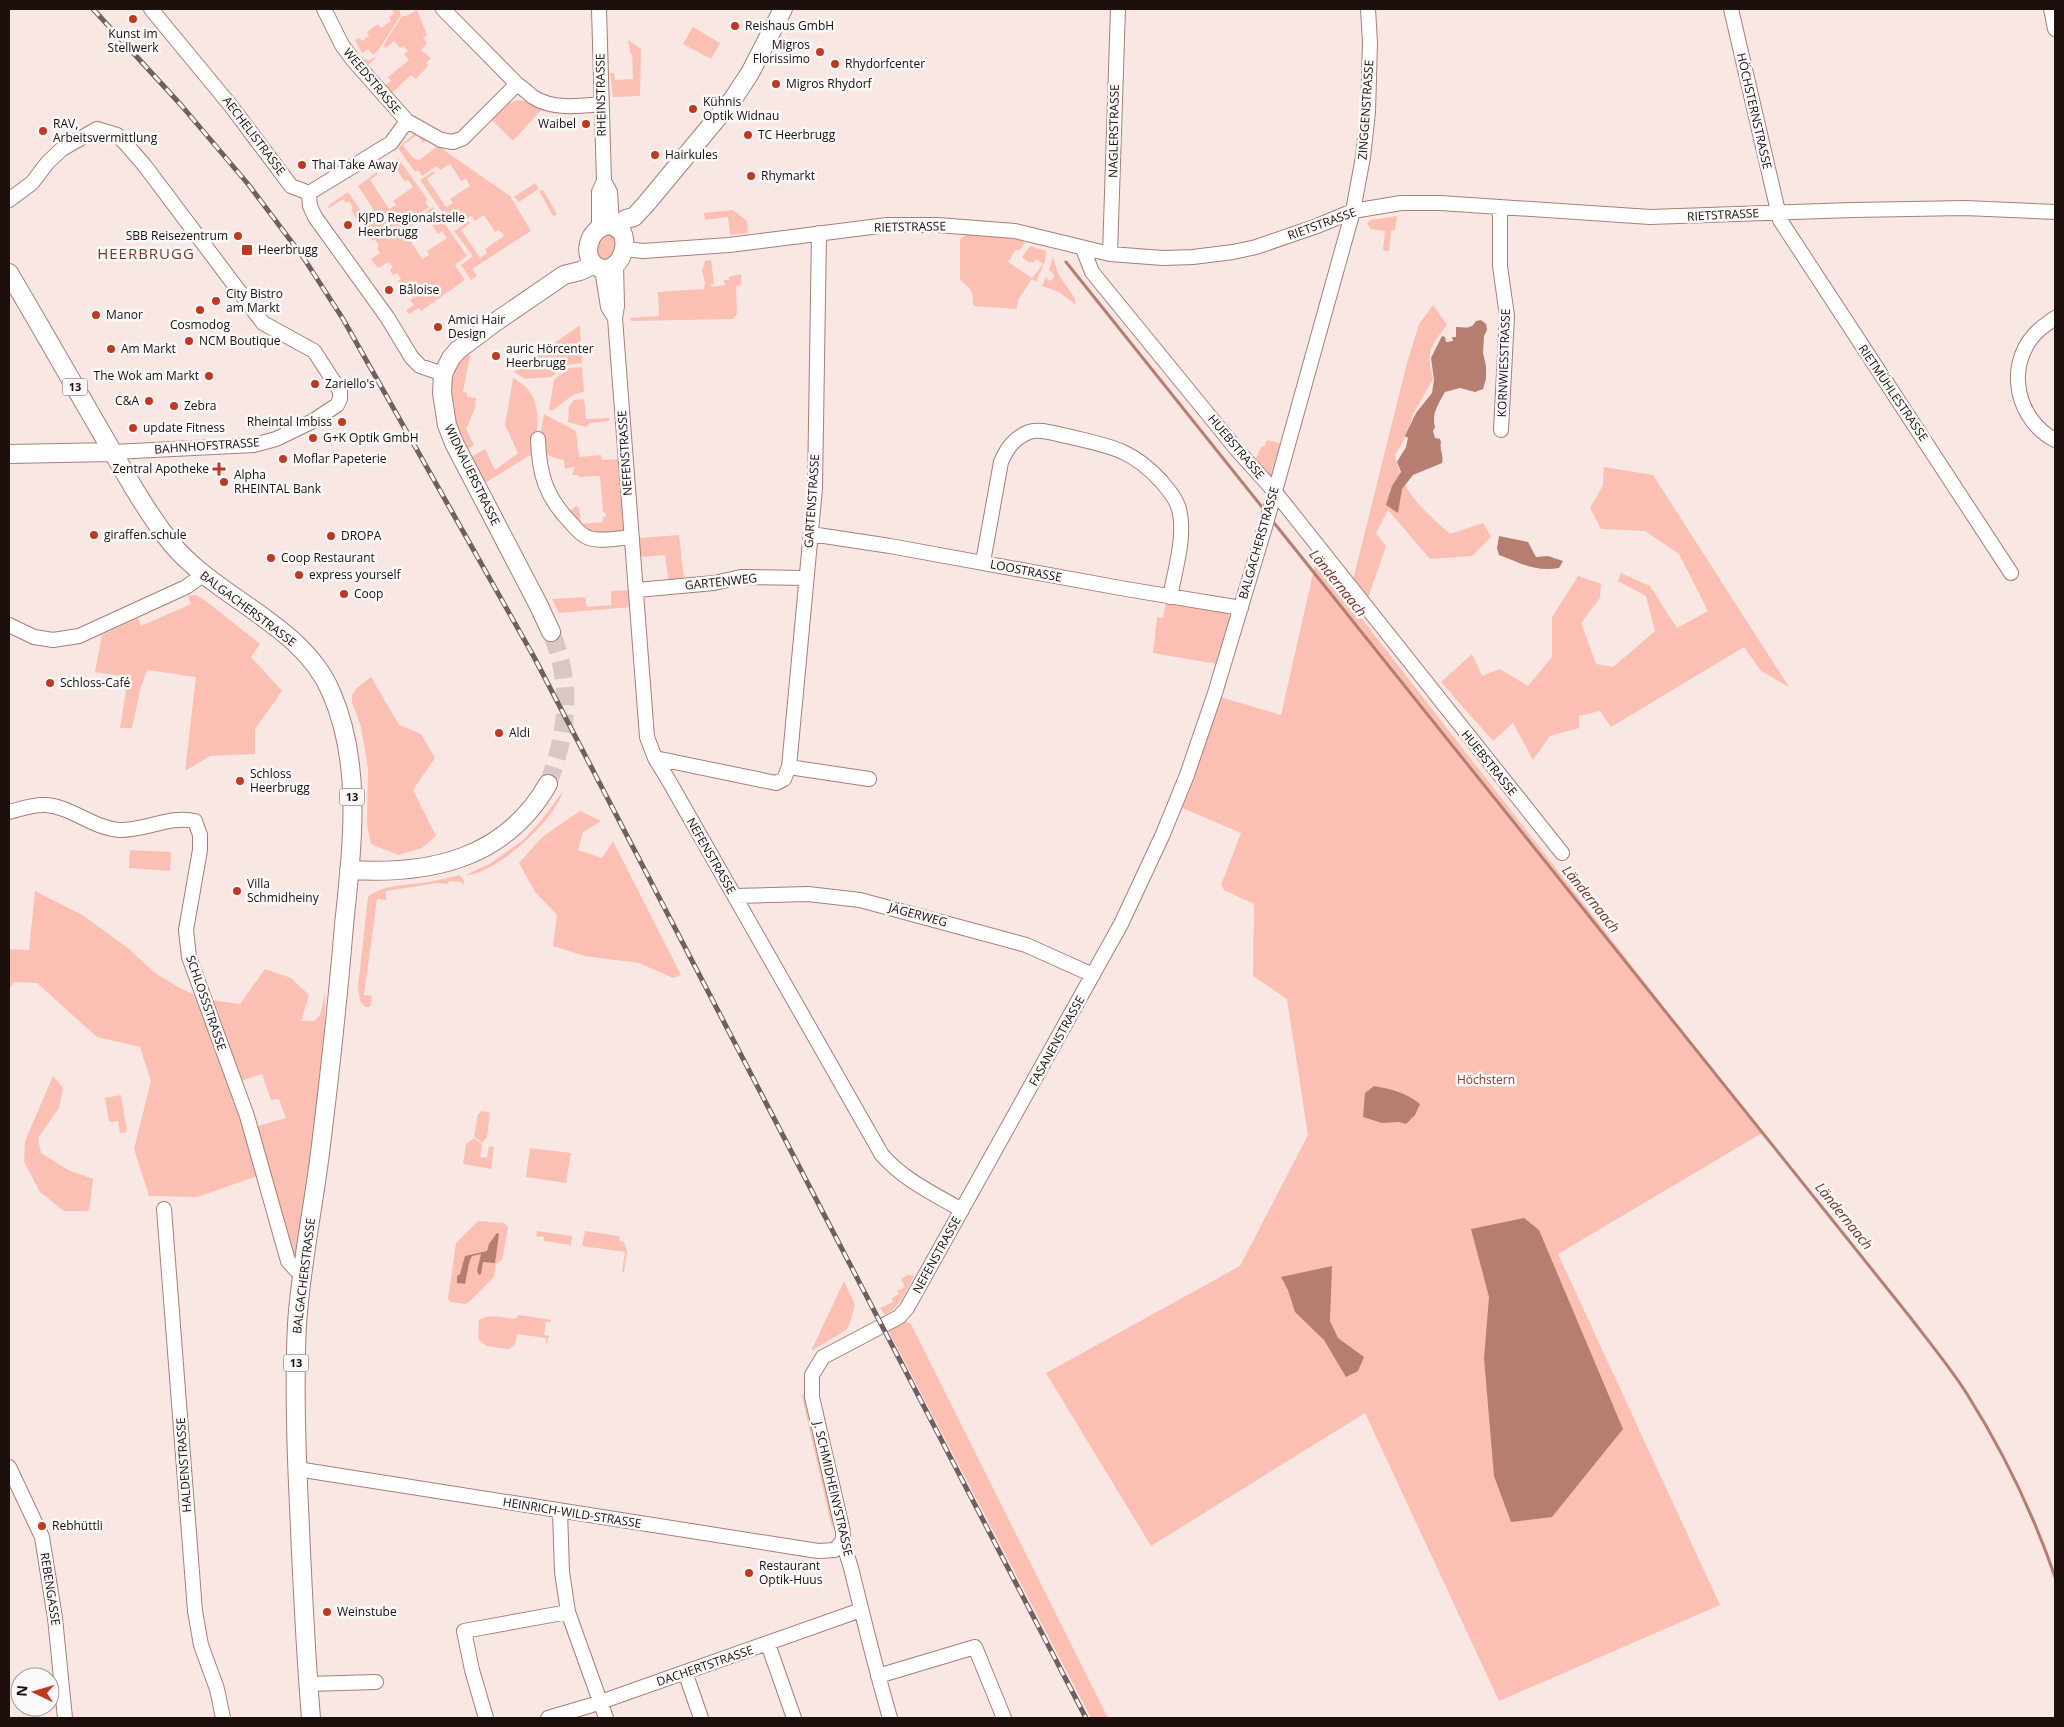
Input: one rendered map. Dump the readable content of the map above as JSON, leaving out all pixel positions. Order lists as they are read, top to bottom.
{
  "streets": {
    "main road": ["13", "WIDNAUERSTRASSE", "BALGACHERSTRASSE"],
    "street": [
      "WEEDSTRASSE",
      "RHEINSTRASSE",
      "ZINGGENSTRASSE",
      "HÖCHSTERNSTRASSE",
      "NAGLERSTRASSE",
      "AECHELISTRASSE",
      "RIETSTRASSE",
      "KORNWIESSTRASSE",
      "RIETMÜHLESTRASSE",
      "BAHNHOFSTRASSE",
      "HUEBSTRASSE",
      "NEFENSTRASSE",
      "GARTENSTRASSE",
      "LOOSTRASSE",
      "GARTENWEG",
      "JÄGERWEG",
      "SCHLOSSSTRASSE",
      "FASANENSTRASSE",
      "HALDENSTRASSE",
      "J. SCHMIDHEINYSTRASSE",
      "HEINRICH-WILD-STRASSE",
      "REBENGASSE",
      "DACHERTSTRASSE"
    ]
  },
  "crossings": [
    ["WEEDSTRASSE", "AECHELISTRASSE"],
    ["RHEINSTRASSE", "RIETSTRASSE"],
    ["RHEINSTRASSE", "NEFENSTRASSE"],
    ["ZINGGENSTRASSE", "RIETSTRASSE"],
    ["ZINGGENSTRASSE", "BALGACHERSTRASSE"],
    ["HÖCHSTERNSTRASSE", "RIETSTRASSE"],
    ["HÖCHSTERNSTRASSE", "RIETMÜHLESTRASSE"],
    ["NAGLERSTRASSE", "RIETSTRASSE"],
    ["RIETSTRASSE", "KORNWIESSTRASSE"],
    ["RIETSTRASSE", "RIETMÜHLESTRASSE"],
    ["RIETSTRASSE", "HUEBSTRASSE"],
    ["RIETSTRASSE", "NEFENSTRASSE"],
    ["RIETSTRASSE", "GARTENSTRASSE"],
    ["RIETSTRASSE", "BALGACHERSTRASSE"],
    ["13", "BAHNHOFSTRASSE"],
    ["13", "BALGACHERSTRASSE"],
    ["BAHNHOFSTRASSE", "BALGACHERSTRASSE"],
    ["HUEBSTRASSE", "BALGACHERSTRASSE"],
    ["NEFENSTRASSE", "GARTENWEG"],
    ["NEFENSTRASSE", "JÄGERWEG"],
    ["NEFENSTRASSE", "FASANENSTRASSE"],
    ["NEFENSTRASSE", "J. SCHMIDHEINYSTRASSE"],
    ["GARTENSTRASSE", "LOOSTRASSE"],
    ["GARTENSTRASSE", "GARTENWEG"],
    ["BALGACHERSTRASSE", "LOOSTRASSE"],
    ["BALGACHERSTRASSE", "SCHLOSSSTRASSE"],
    ["BALGACHERSTRASSE", "FASANENSTRASSE"],
    ["BALGACHERSTRASSE", "HEINRICH-WILD-STRASSE"],
    ["JÄGERWEG", "FASANENSTRASSE"],
    ["J. SCHMIDHEINYSTRASSE", "HEINRICH-WILD-STRASSE"],
    ["J. SCHMIDHEINYSTRASSE", "DACHERTSTRASSE"]
  ],
  "districts": ["HEERBRUGG"],
  "water": ["Ländernaach"],
  "parks": ["Höchstern"],
  "places": {
    "other": [
      "Kunst im Stellwerk",
      "Reishaus GmbH",
      "Migros Florissimo",
      "Rhydorfcenter",
      "Migros Rhydorf",
      "Kühnis Optik Widnau",
      "Waibel",
      "RAV, Arbeitsvermittlung",
      "TC Heerbrugg",
      "Hairkules",
      "Thai Take Away",
      "Rhymarkt",
      "KJPD Regionalstelle Heerbrugg",
      "SBB Reisezentrum",
      "Bâloise",
      "City Bistro am Markt",
      "Cosmodog",
      "Manor",
      "Amici Hair Design",
      "NCM Boutique",
      "Am Markt",
      "auric Hörcenter Heerbrugg",
      "The Wok am Markt",
      "Zariello's",
      "C&A",
      "Zebra",
      "Rheintal Imbiss",
      "update Fitness",
      "G+K Optik GmbH",
      "Moflar Papeterie",
      "Alpha RHEINTAL Bank",
      "giraffen.schule",
      "DROPA",
      "Coop Restaurant",
      "express yourself",
      "Coop",
      "Schloss-Café",
      "Aldi",
      "Schloss Heerbrugg",
      "Villa Schmidheiny",
      "Rebhüttli",
      "Restaurant Optik-Huus",
      "Weinstube"
    ],
    "transit": ["Heerbrugg"],
    "health": ["Zentral Apotheke"]
  },
  "north": "left"
}
